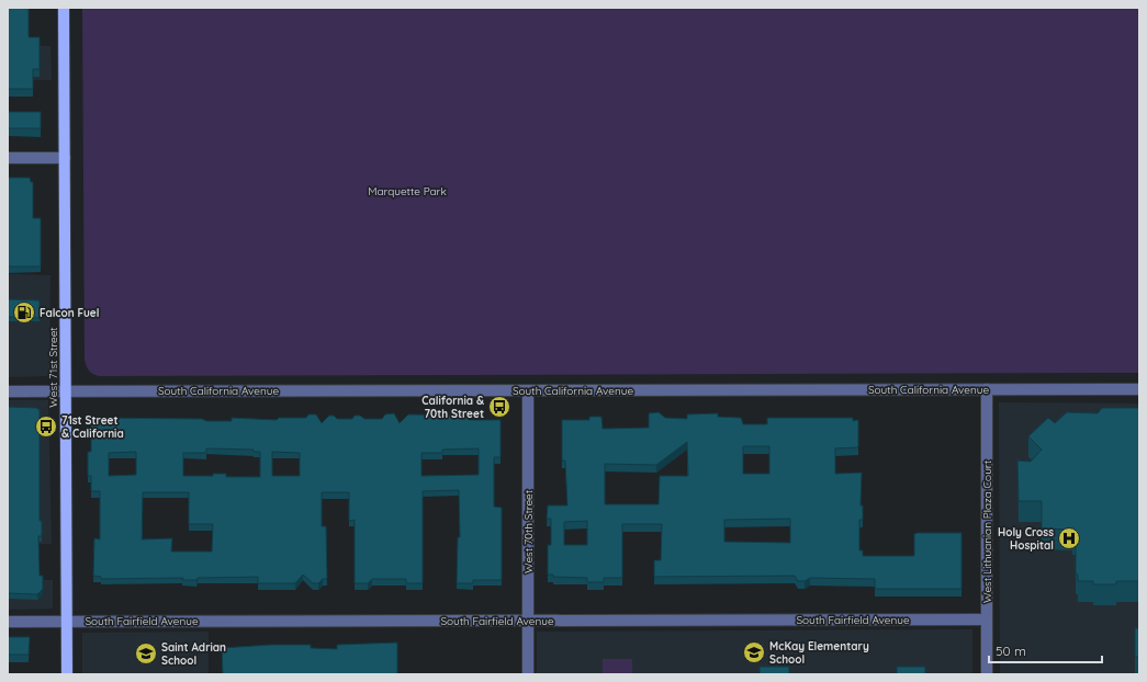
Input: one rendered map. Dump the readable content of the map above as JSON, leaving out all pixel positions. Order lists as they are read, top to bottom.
{
  "streets": {
    "main road": ["West 71st Street"],
    "street": [
      "South California Avenue",
      "West 70th Street",
      "West Lithuanian Plaza Court",
      "South Fairfield Avenue"
    ]
  },
  "crossings": [
    ["West 71st Street", "South California Avenue"],
    ["West 71st Street", "South Fairfield Avenue"],
    ["South California Avenue", "West 70th Street"],
    ["South California Avenue", "West Lithuanian Plaza Court"],
    ["West 70th Street", "South Fairfield Avenue"],
    ["West Lithuanian Plaza Court", "South Fairfield Avenue"]
  ],
  "parks": ["Marquette Park"],
  "places": {
    "fuel station": ["Falcon Fuel"],
    "bus stop": ["California & 70th Street", "71st Street & California"],
    "hospital": ["Holy Cross Hospital"],
    "school or university": ["McKay Elementary School", "Saint Adrian School"]
  },
  "scale_bar": "50 m"
}
